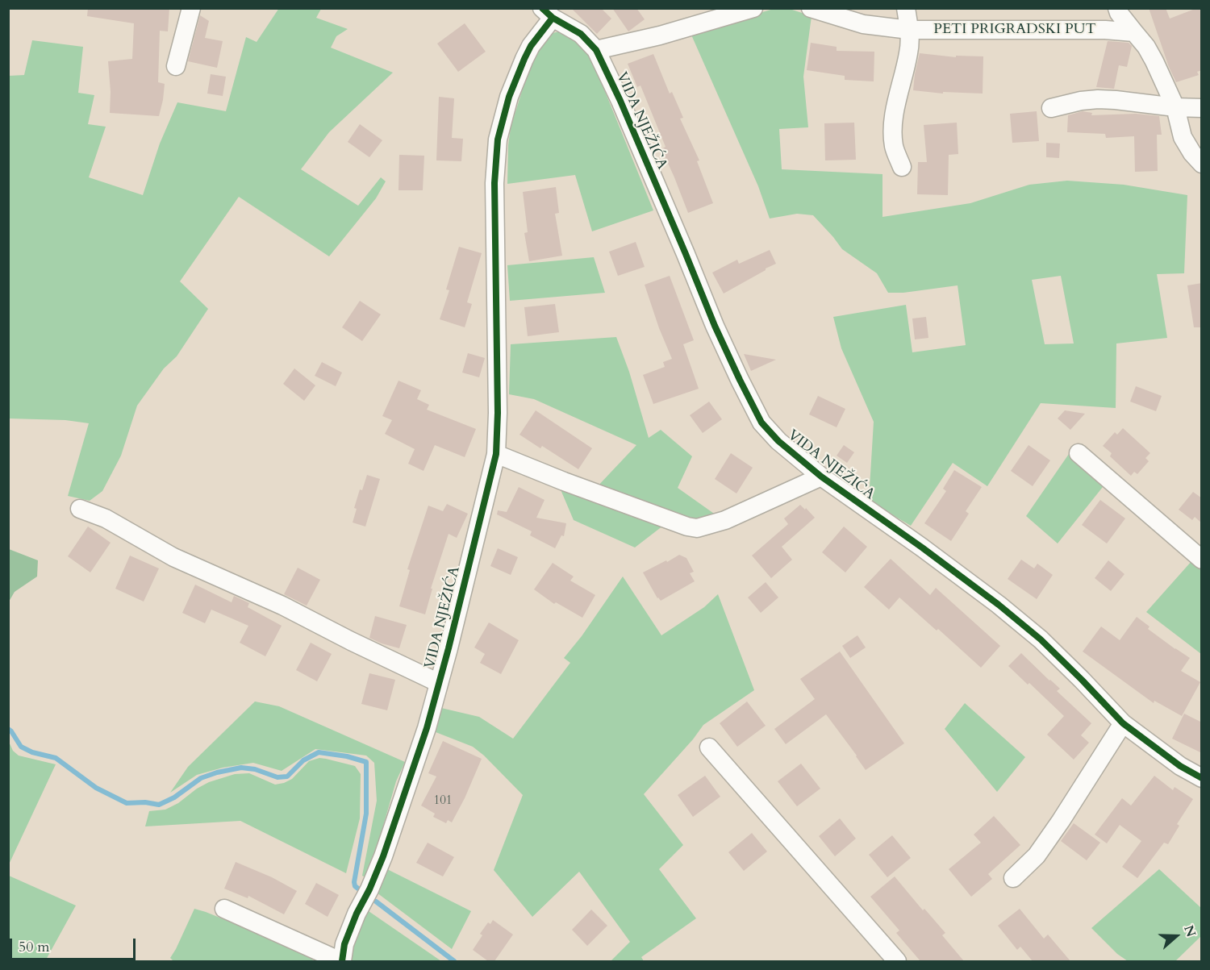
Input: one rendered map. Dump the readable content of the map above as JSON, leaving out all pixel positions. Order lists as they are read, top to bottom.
{
  "streets": {
    "street": ["PETI PRIGRADSKI PUT", "VIDA NJEŽIĆA"]
  },
  "house_numbers": ["101"],
  "scale_bar": "50 m",
  "north": "right"
}
